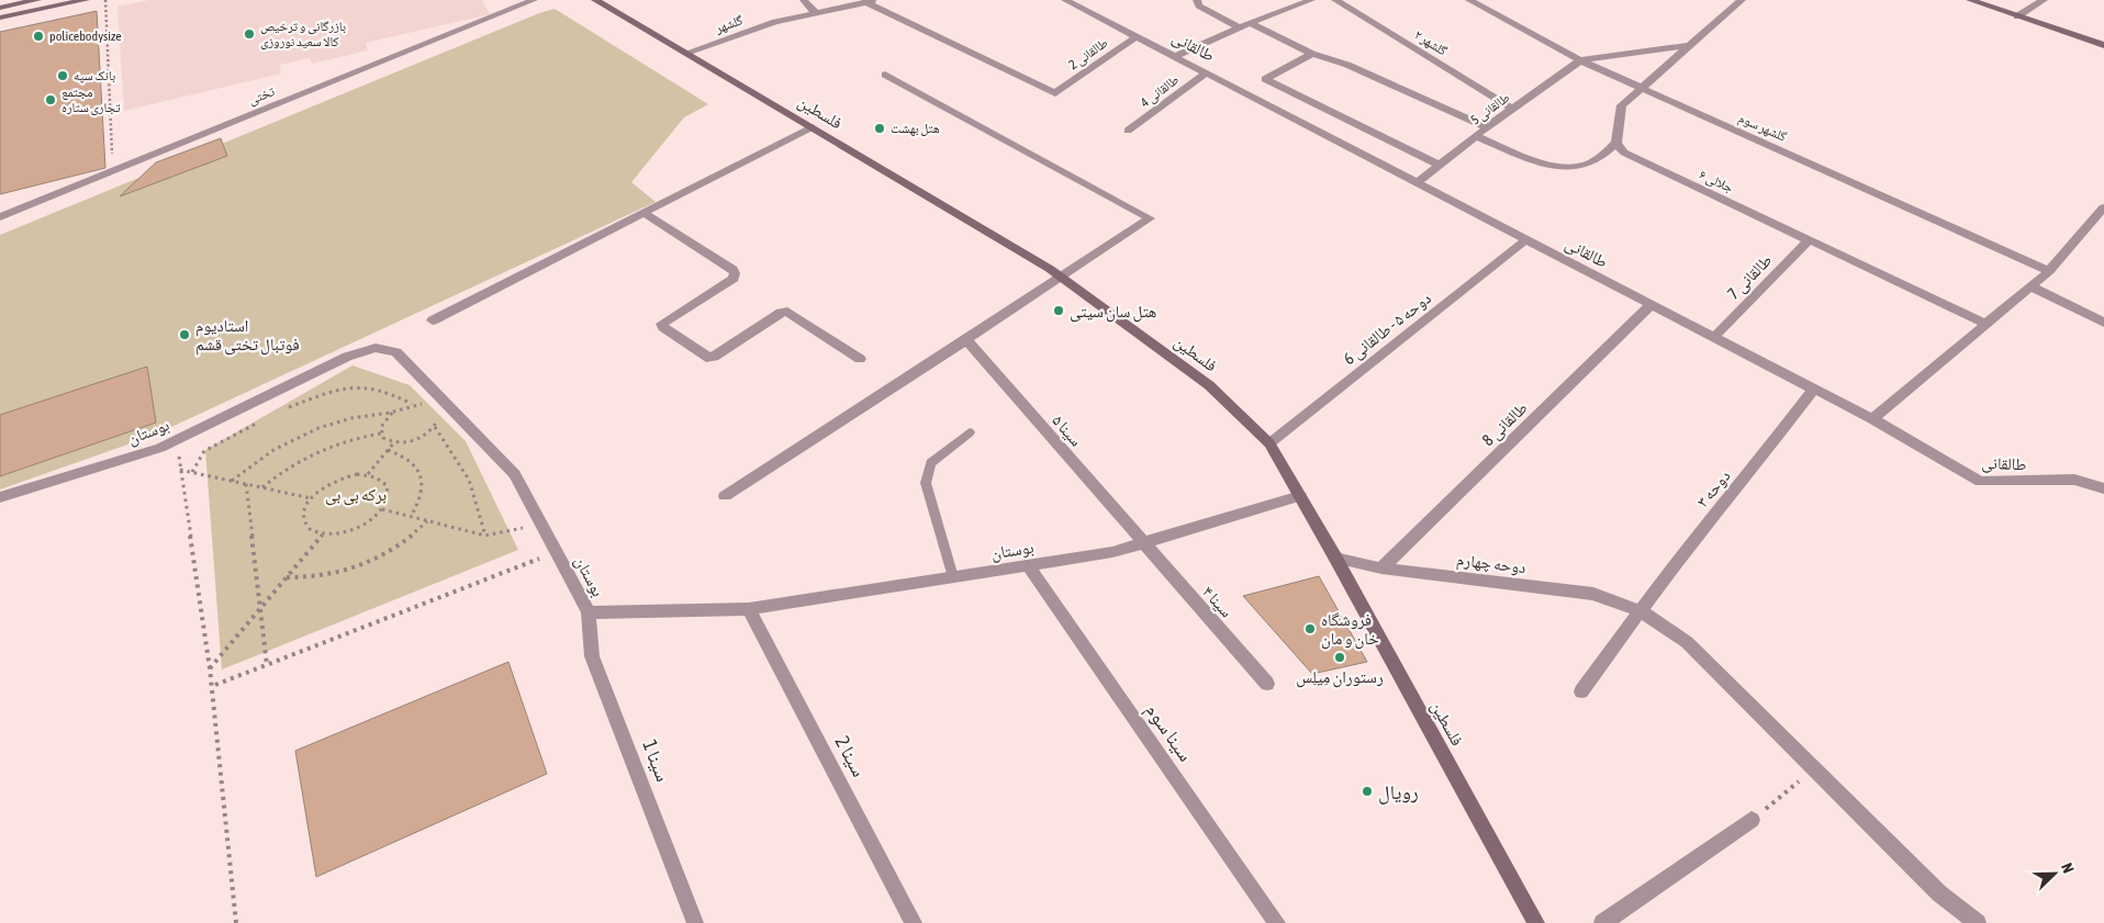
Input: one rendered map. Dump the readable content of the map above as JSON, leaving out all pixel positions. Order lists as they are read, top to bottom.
{
  "streets": {
    "main road": ["فلسطین"],
    "street": [
      "گلشهر",
      "گلشهر ۲",
      "طالقانی",
      "طالقانی 2",
      "طالقانی 4",
      "تختی",
      "طالقانی 5",
      "گلشهر سوم",
      "جلالی ۶",
      "طالقانی 7",
      "دوحه ۵ - طالقانی 6",
      "طالقانی 8",
      "سینا ۵",
      "بوستان",
      "دوحه ۳",
      "دوحه چهارم",
      "سینا ۴",
      "سینا سوم",
      "سینا 2",
      "سینا 1"
    ]
  },
  "crossings": [
    ["گلشهر", "طالقانی 2"],
    ["گلشهر", "فلسطین"],
    ["گلشهر ۲", "طالقانی 5"],
    ["طالقانی", "طالقانی 2"],
    ["طالقانی", "طالقانی 4"],
    ["طالقانی", "طالقانی 5"],
    ["طالقانی", "طالقانی 7"],
    ["طالقانی", "دوحه ۵ - طالقانی 6"],
    ["طالقانی", "طالقانی 8"],
    ["طالقانی", "دوحه ۳"],
    ["طالقانی 5", "گلشهر سوم"],
    ["فلسطین", "دوحه ۵ - طالقانی 6"],
    ["فلسطین", "بوستان"],
    ["فلسطین", "دوحه چهارم"],
    ["جلالی ۶", "طالقانی 7"],
    ["طالقانی 8", "دوحه چهارم"],
    ["سینا ۵", "بوستان"],
    ["سینا ۵", "سینا ۴"],
    ["بوستان", "سینا ۴"],
    ["بوستان", "سینا سوم"],
    ["بوستان", "سینا 2"],
    ["بوستان", "سینا 1"],
    ["دوحه ۳", "دوحه چهارم"]
  ],
  "parks": ["برکه بی بی"],
  "places": [
    "بازرگانی و ترخیص کالا سعید نوروزی",
    "policebodysize",
    "بانک سپه",
    "مجتمع تجاری ستاره",
    "هتل بهشت",
    "هتل سان سیتی",
    "استادیوم فوتبال تختی قشم",
    "فروشگاه خان و مان",
    "رستوران مِیلِس",
    "رویال"
  ],
  "north": "top right"
}
